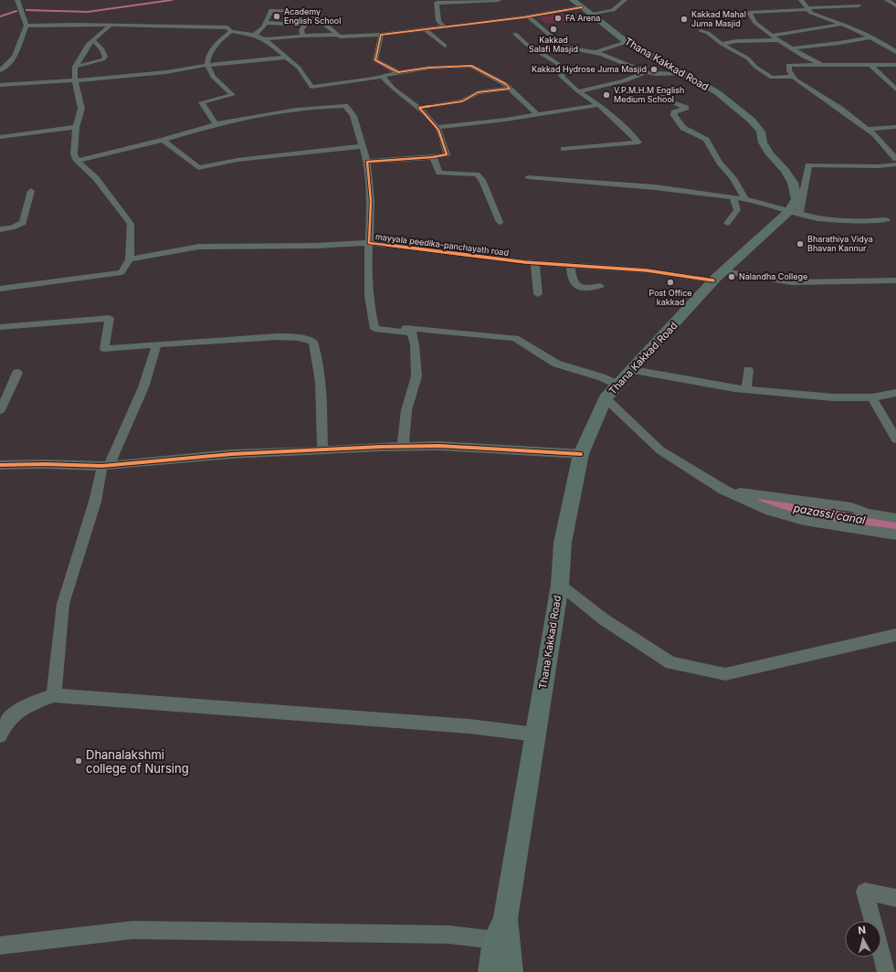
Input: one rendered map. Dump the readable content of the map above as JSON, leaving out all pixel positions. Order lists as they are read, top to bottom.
{
  "streets": {
    "main road": ["Thana Kakkad Road"],
    "street": ["mayyala peedika-panchayath road"]
  },
  "crossings": [
    ["Thana Kakkad Road", "mayyala peedika-panchayath road"]
  ],
  "water": ["pazassi canal"],
  "places": [
    "Academy English School",
    "FA Arena",
    "Kakkad Mahal Juma Masjid",
    "Kakkad Salafi Masjid",
    "Kakkad Hydrose Juma Masjid",
    "V.P.M.H.M English Medium School",
    "Bharathiya Vidya Bhavan Kannur",
    "Nalandha College",
    "Post Office kakkad",
    "Dhanalakshmi college of Nursing"
  ],
  "north": "top"
}
